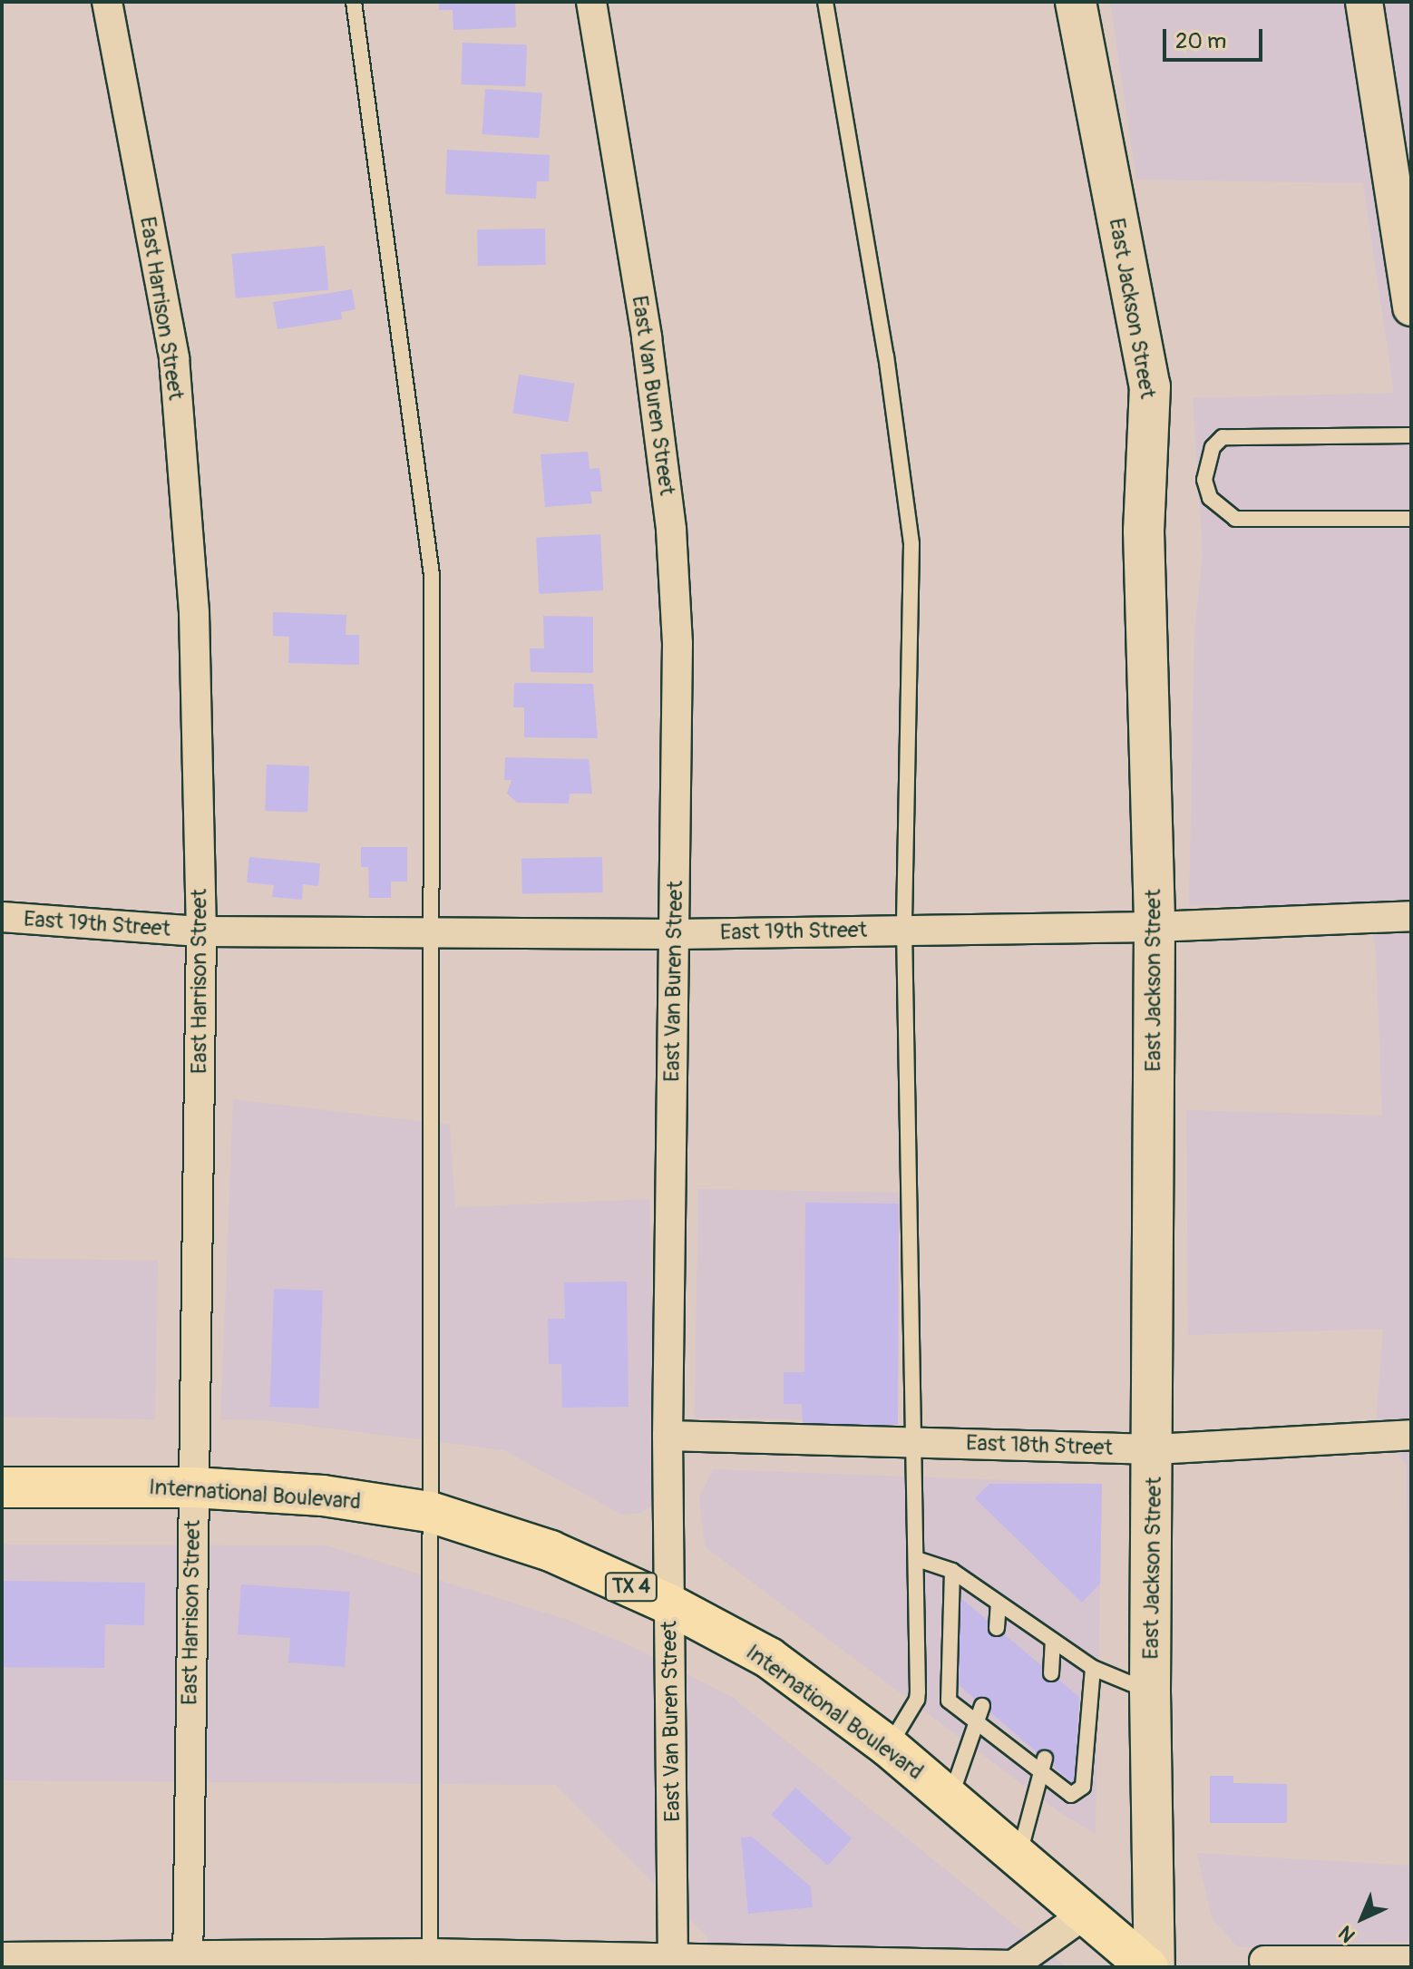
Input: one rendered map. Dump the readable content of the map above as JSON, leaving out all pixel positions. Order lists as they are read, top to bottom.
{
  "streets": {
    "main road": ["East Jackson Street", "International Boulevard", "TX 4"],
    "street": [
      "East Harrison Street",
      "East Van Buren Street",
      "East 19th Street",
      "East 18th Street"
    ]
  },
  "crossings": [
    ["East Harrison Street", "East 19th Street"],
    ["East Harrison Street", "International Boulevard"],
    ["East Jackson Street", "East 19th Street"],
    ["East Jackson Street", "East 18th Street"],
    ["East Van Buren Street", "East 19th Street"],
    ["East Van Buren Street", "East 18th Street"],
    ["East Van Buren Street", "International Boulevard"]
  ],
  "scale_bar": "20 m",
  "north": "bottom left"
}
